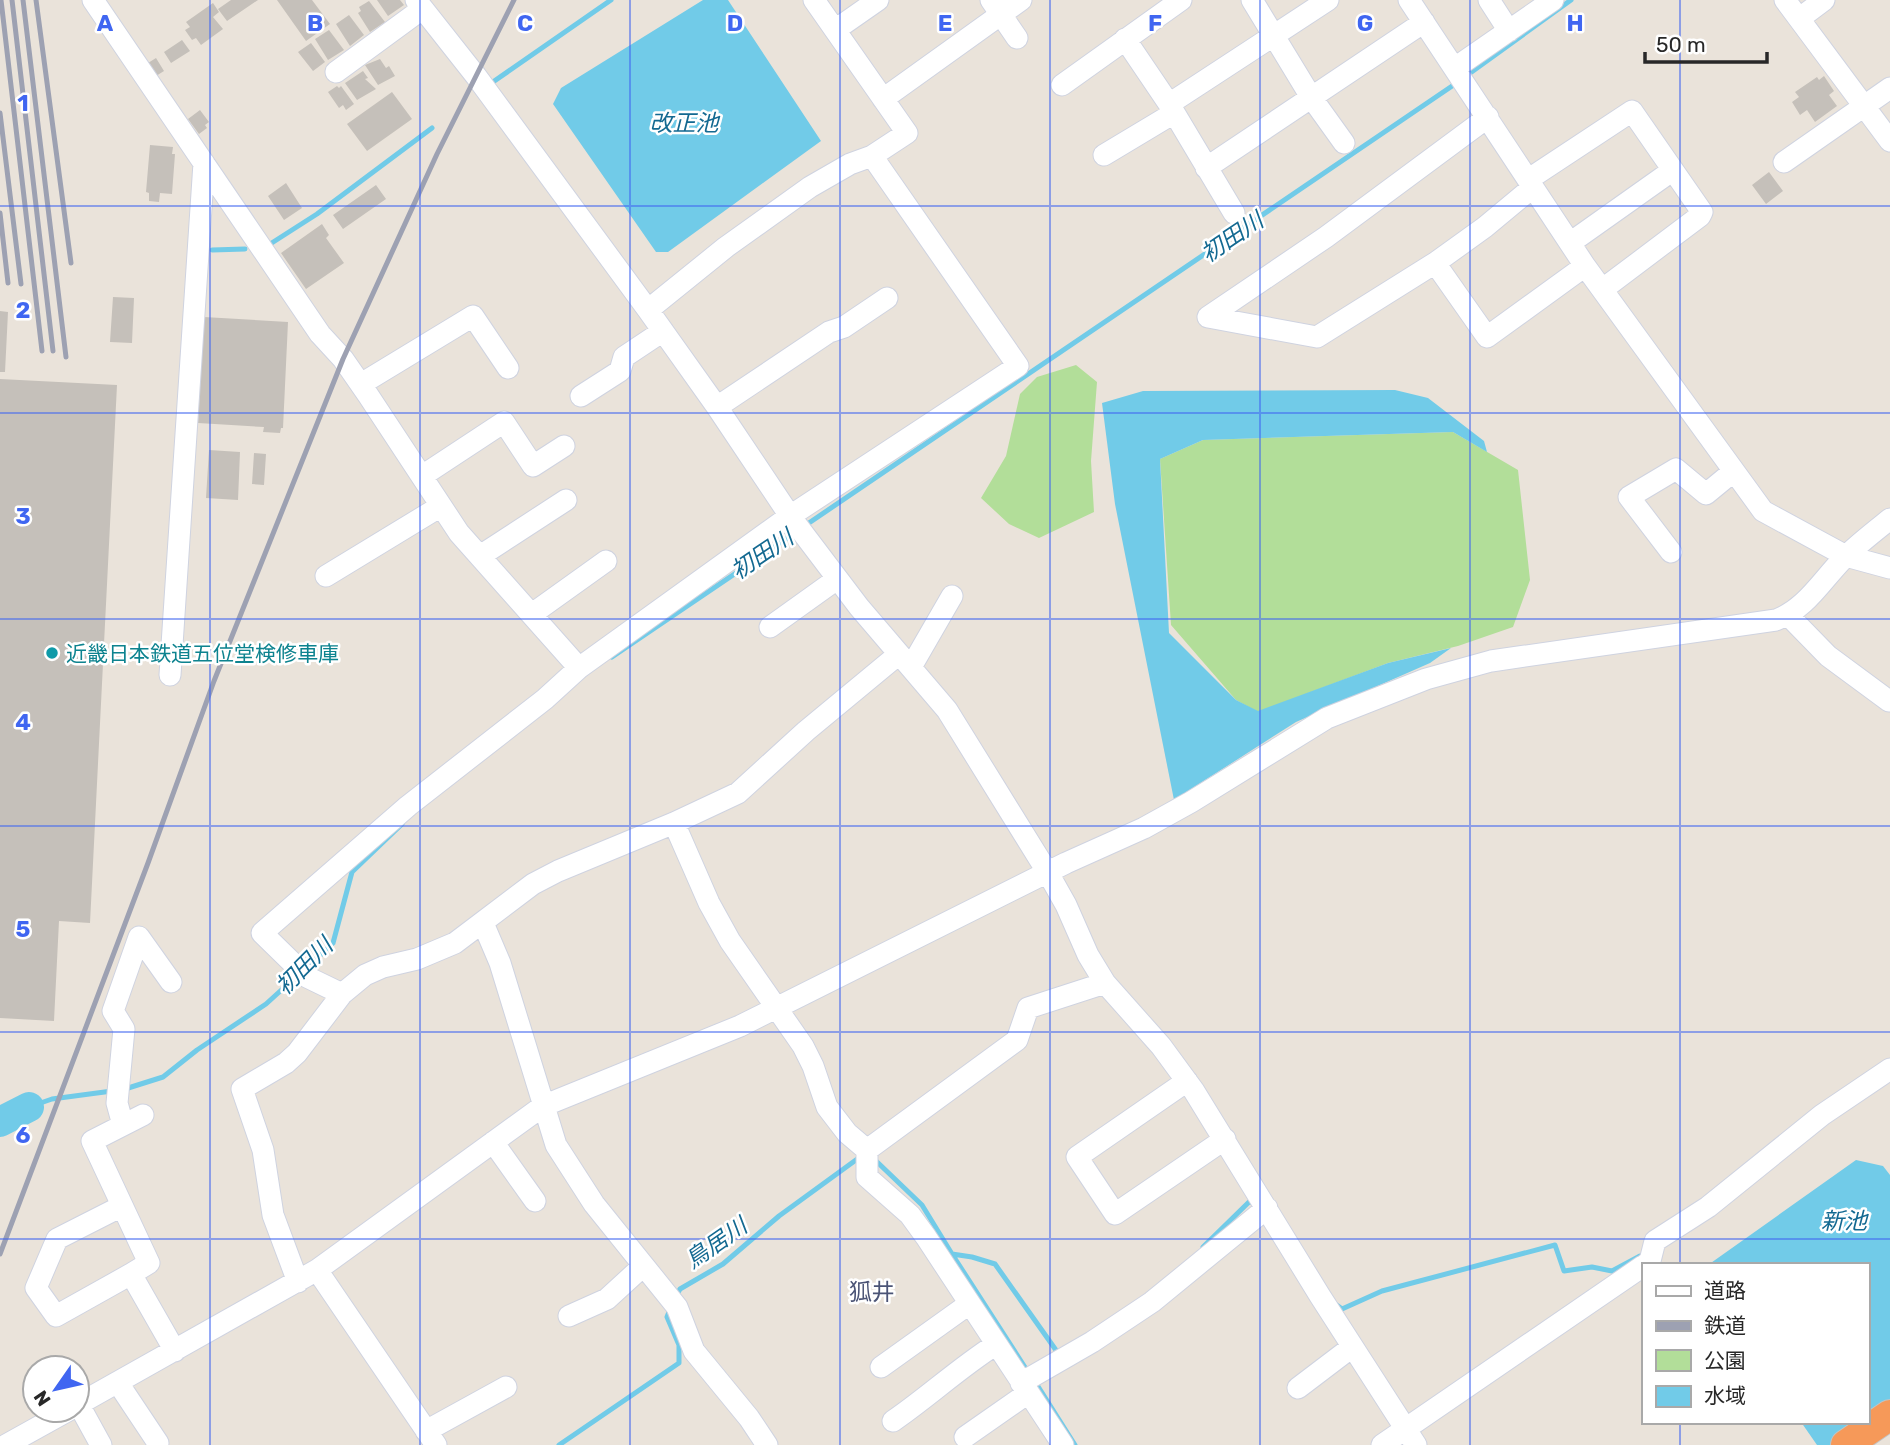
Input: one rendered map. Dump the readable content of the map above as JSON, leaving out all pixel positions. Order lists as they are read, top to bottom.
{
  "districts": ["狐井"],
  "water": [
    "改正池",
    "初田川",
    "新池",
    "鳥居川"
  ],
  "places": ["近畿日本鉄道五位堂検修車庫"],
  "legend": [
    "道路",
    "鉄道",
    "公園",
    "水域"
  ],
  "scale_bar": "50 m",
  "north": "bottom left",
  "grid": {
    "columns": [
      "A",
      "B",
      "C",
      "D",
      "E",
      "F",
      "G",
      "H"
    ],
    "rows": [
      "1",
      "2",
      "3",
      "4",
      "5",
      "6"
    ]
  }
}
